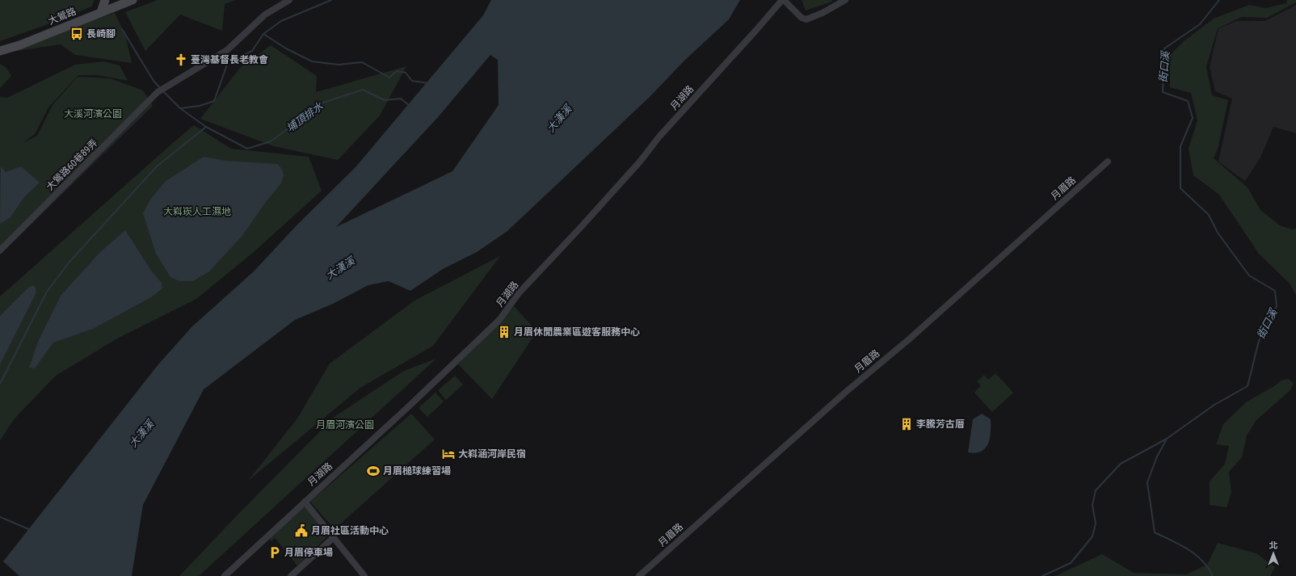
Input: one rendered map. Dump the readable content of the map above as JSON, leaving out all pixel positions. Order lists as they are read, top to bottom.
{
  "streets": {
    "street": [
      "大鶯路",
      "月湖路",
      "大鶯路60巷89弄",
      "月眉路"
    ]
  },
  "water": ["街口溪", "埔頂排水", "大漢溪"],
  "parks": ["大溪河濱公園", "大嵙崁人工濕地", "月眉河濱公園"],
  "places": {
    "bus stop": ["長崎腳"],
    "church": ["臺灣基督長老教會"],
    "building": ["月眉休閒農業區遊客服務中心", "李騰芳古厝"],
    "hotel": ["大嵙涵河岸民宿"],
    "sports": ["月眉槌球練習場"],
    "public building": ["月眉社區活動中心"],
    "parking": ["月眉停車場"]
  },
  "north": "top"
}
